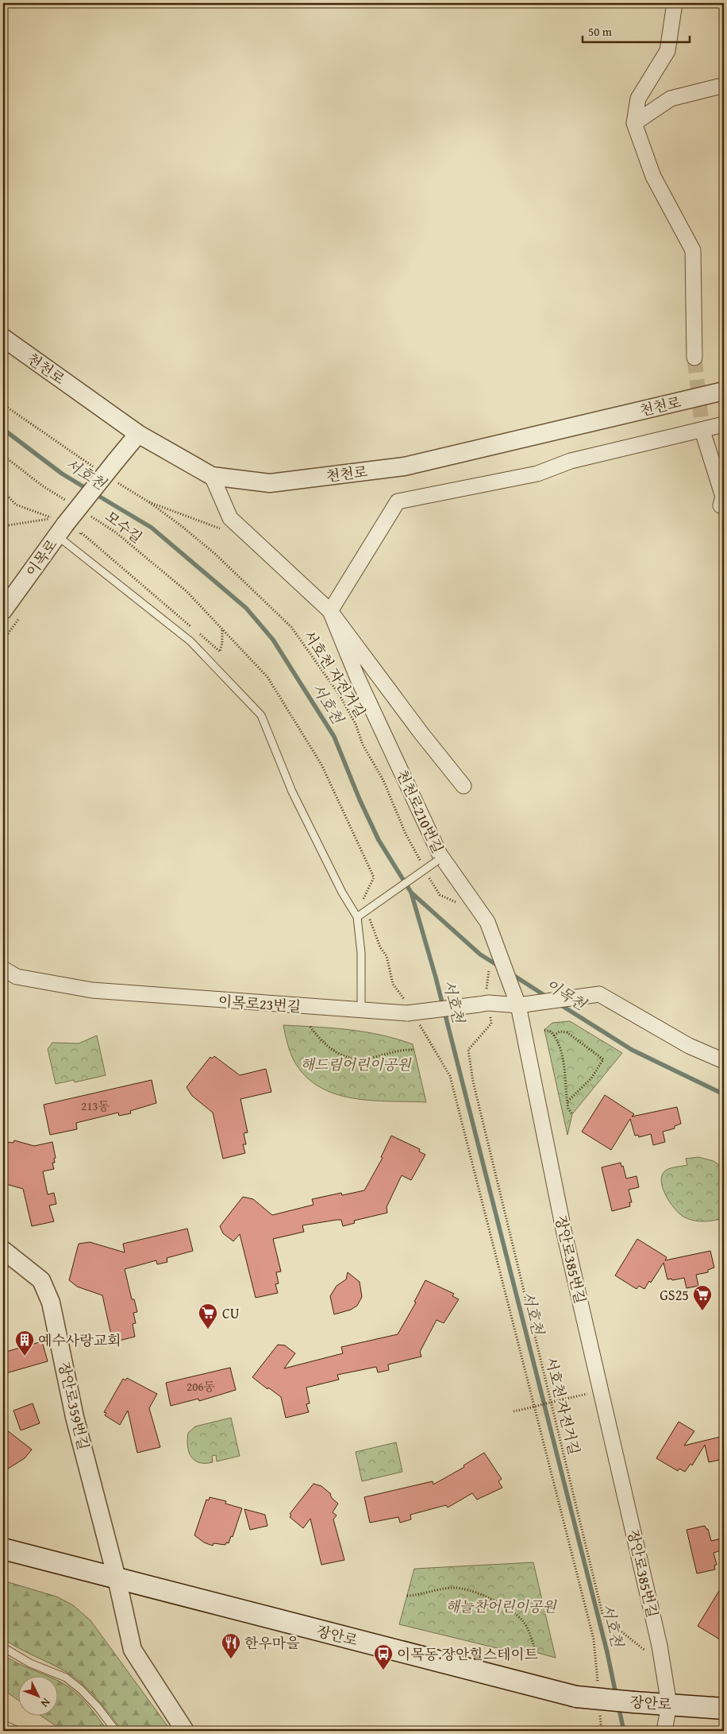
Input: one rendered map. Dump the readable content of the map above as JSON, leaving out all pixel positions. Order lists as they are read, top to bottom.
{
  "streets": {
    "main road": ["장안로"],
    "street": [
      "천천로",
      "이목로",
      "천천로210번길",
      "이목로23번길",
      "장안로385번길",
      "장안로359번길"
    ],
    "path": ["모수길", "서호천 자전거길"]
  },
  "crossings": [
    ["천천로", "이목로"],
    ["천천로", "천천로210번길"],
    ["서호천 자전거길", "이목로23번길"],
    ["서호천 자전거길", "장안로385번길"],
    ["천천로210번길", "이목로23번길"],
    ["천천로210번길", "장안로385번길"],
    ["이목로23번길", "장안로385번길"],
    ["장안로385번길", "장안로"],
    ["장안로359번길", "장안로"]
  ],
  "water": ["서호천", "이목천"],
  "parks": ["해드림어린이공원", "해늘찬어린이공원"],
  "places": {
    "supermarket": ["GS25", "CU"],
    "building": ["예수사랑교회"],
    "restaurant": ["한우마을"],
    "bus stop": ["이목동.장안힐스테이트"]
  },
  "house_numbers": ["213동", "206동"],
  "scale_bar": "50 m",
  "north": "bottom right"
}
